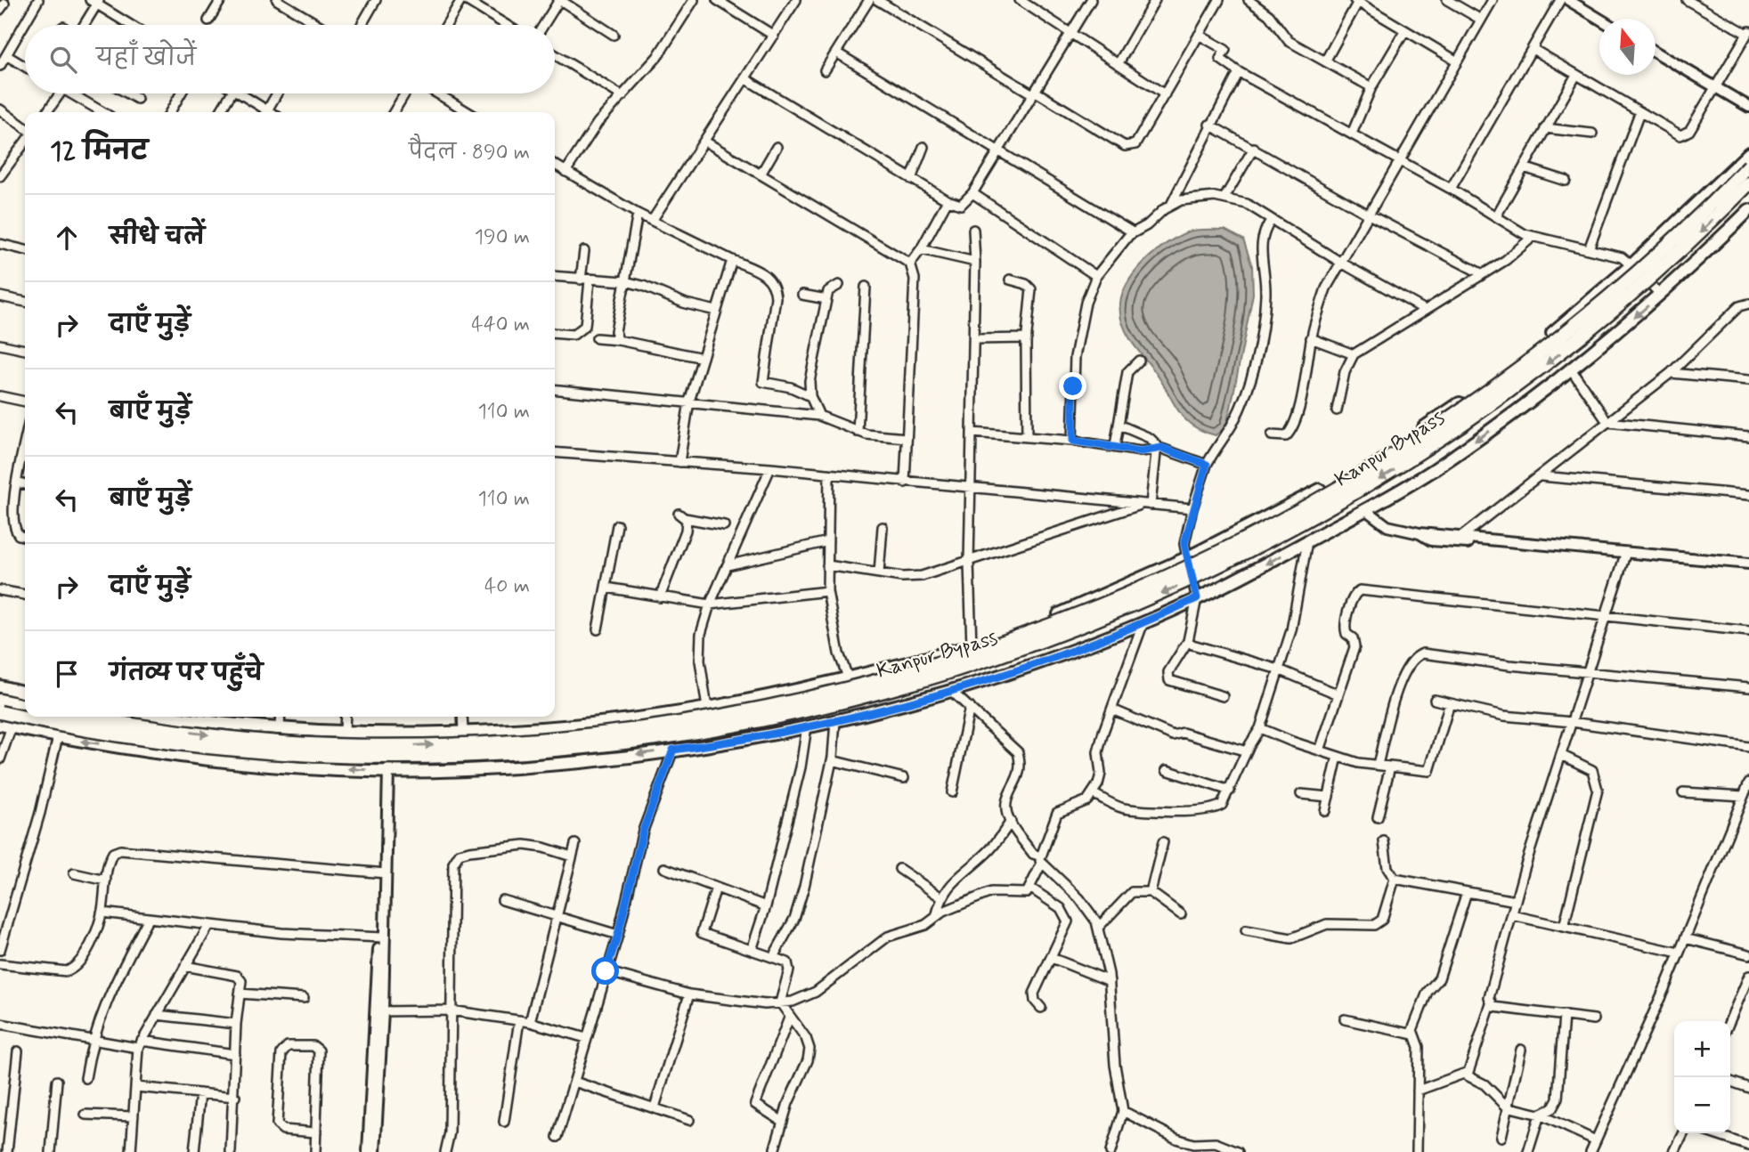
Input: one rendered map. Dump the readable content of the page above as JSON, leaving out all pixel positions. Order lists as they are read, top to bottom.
{
  "streets": {
    "highway": ["Kanpur Bypass"]
  },
  "north": "top",
  "page": {
    "search": "यहाँ खोजें",
    "heading": ["12 मिनट", "पैदल · 890 m"],
    "list": [
      ["सीधे चलें", "190 m"],
      ["दाएँ मुड़ें", "440 m"],
      ["बाएँ मुड़ें", "110 m"],
      ["बाएँ मुड़ें", "110 m"],
      ["दाएँ मुड़ें", "40 m"],
      "गंतव्य पर पहुँचे"
    ],
    "map_buttons": ["+", "−"]
  }
}
